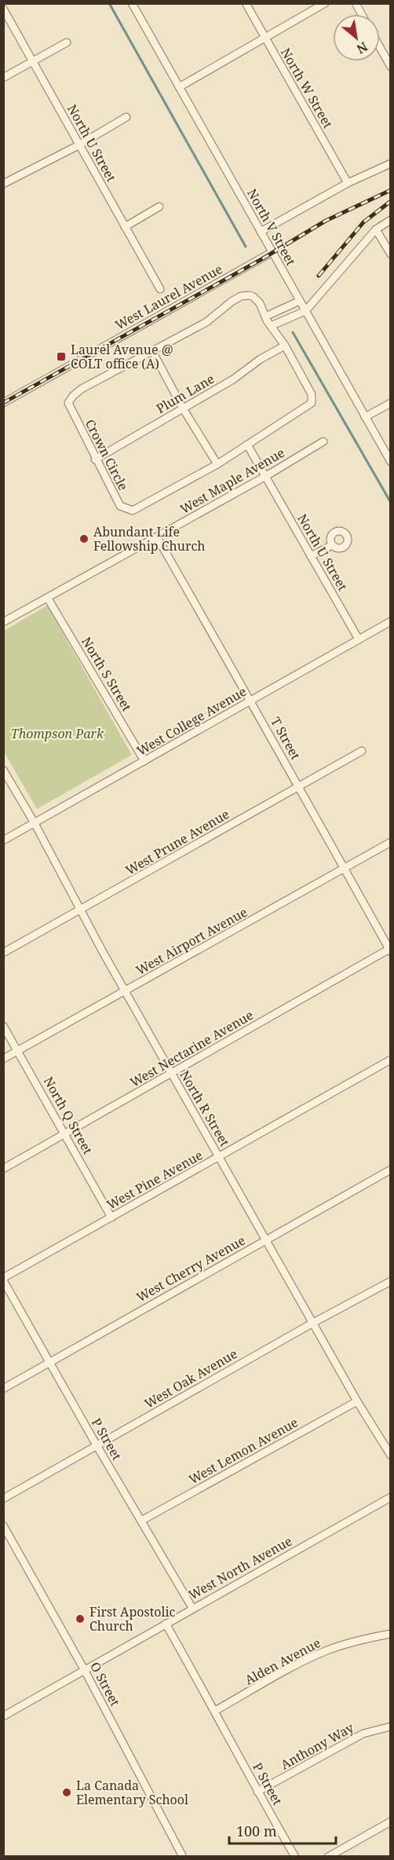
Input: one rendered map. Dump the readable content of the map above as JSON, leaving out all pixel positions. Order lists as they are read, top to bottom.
{
  "streets": {
    "street": [
      "North W Street",
      "North U Street",
      "North V Street",
      "West Laurel Avenue",
      "Plum Lane",
      "Crown Circle",
      "West Maple Avenue",
      "North S Street",
      "West College Avenue",
      "T Street",
      "West Prune Avenue",
      "West Airport Avenue",
      "West Nectarine Avenue",
      "North R Street",
      "North Q Street",
      "West Pine Avenue",
      "West Cherry Avenue",
      "West Oak Avenue",
      "P Street",
      "West Lemon Avenue",
      "West North Avenue",
      "Alden Avenue",
      "O Street",
      "Anthony Way"
    ]
  },
  "crossings": [
    ["North U Street", "Crown Circle"],
    ["North U Street", "West Maple Avenue"],
    ["North U Street", "West College Avenue"],
    ["North V Street", "West Laurel Avenue"],
    ["Plum Lane", "Crown Circle"],
    ["West Maple Avenue", "North S Street"],
    ["West Maple Avenue", "T Street"],
    ["North S Street", "West College Avenue"],
    ["West College Avenue", "T Street"],
    ["West College Avenue", "North R Street"],
    ["T Street", "West Prune Avenue"],
    ["T Street", "West Airport Avenue"],
    ["T Street", "West Nectarine Avenue"],
    ["West Prune Avenue", "North R Street"],
    ["West Airport Avenue", "North R Street"],
    ["West Airport Avenue", "North Q Street"],
    ["West Nectarine Avenue", "North R Street"],
    ["West Nectarine Avenue", "North Q Street"],
    ["North R Street", "West Pine Avenue"],
    ["North R Street", "West Cherry Avenue"],
    ["North R Street", "West Oak Avenue"],
    ["North R Street", "West Lemon Avenue"],
    ["North Q Street", "West Pine Avenue"],
    ["West Pine Avenue", "P Street"],
    ["West Cherry Avenue", "P Street"],
    ["West Oak Avenue", "P Street"],
    ["P Street", "West Lemon Avenue"],
    ["P Street", "West North Avenue"],
    ["P Street", "Alden Avenue"],
    ["P Street", "Anthony Way"],
    ["West North Avenue", "O Street"]
  ],
  "parks": ["Thompson Park"],
  "places": {
    "transit": ["Laurel Avenue @ COLT office (A)"],
    "other": ["Abundant Life Fellowship Church", "First Apostolic Church", "La Canada Elementary School"]
  },
  "scale_bar": "100 m",
  "north": "bottom right"
}
